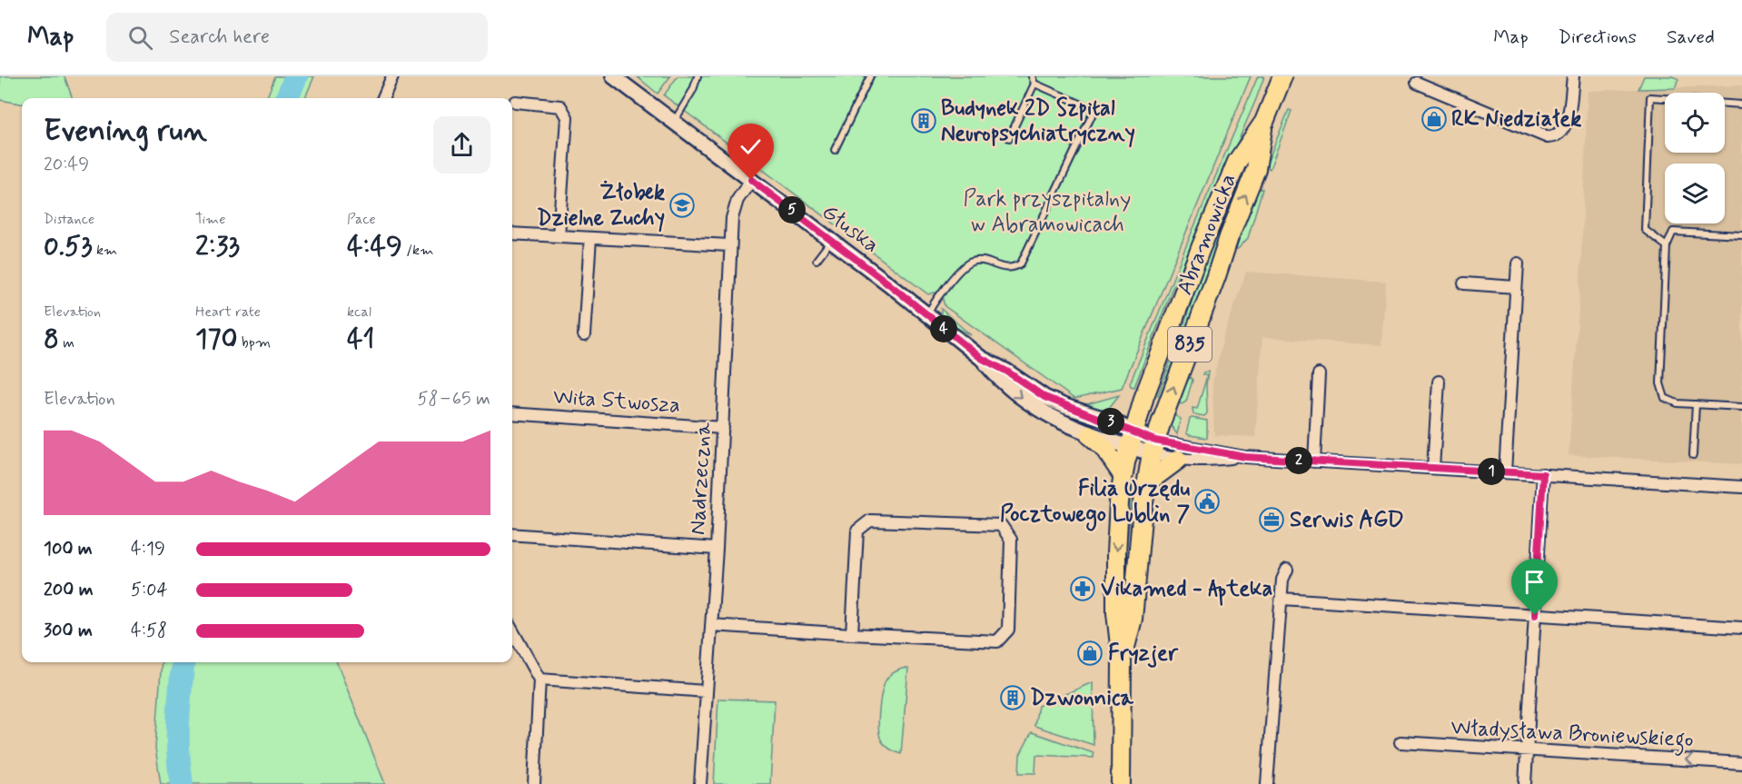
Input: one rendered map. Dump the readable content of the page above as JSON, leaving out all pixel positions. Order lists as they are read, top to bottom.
{
  "streets": {
    "main road": ["Abramowicka", "835"],
    "street": [
      "Głuska",
      "Wita Stwosza",
      "Nadrzeczna",
      "Władysława Broniewskiego"
    ]
  },
  "crossings": [
    ["Głuska", "Abramowicka"],
    ["Głuska", "835"],
    ["Głuska", "Nadrzeczna"],
    ["Abramowicka", "835"],
    ["Wita Stwosza", "Nadrzeczna"]
  ],
  "one_way": ["Władysława Broniewskiego"],
  "parks": ["Park przyszpitalny w Abramowicach"],
  "places": {
    "shop": ["RK Niedziałek", "Fryzjer"],
    "building": ["Budynek 2D Szpital Neuropsychiatryczny", "Dzwonnica"],
    "school or university": ["Żłobek Dzielne Zuchy"],
    "public building": ["Filia Urzędu Pocztowego Lublin 7"],
    "office": ["Serwis AGD"],
    "pharmacy": ["Vikamed - Apteka"]
  },
  "page": {
    "header": "Map",
    "search": "Search here",
    "nav": ["Map", "Directions", "Saved"],
    "heading": ["Evening run", "20:49"],
    "stats": [
      ["Distance", "0.53 km"],
      ["Time", "2:33"],
      ["Pace", "4:49 /km"],
      ["Elevation", "8 m"],
      ["Heart rate", "170 bpm"],
      ["kcal", "41"]
    ],
    "pins": [
      "5",
      "4",
      "3",
      "2",
      "1"
    ],
    "chart": ["Elevation", "58–65 m"],
    "list": [
      {
        "name": "100 m",
        "note": "4:19"
      },
      {
        "name": "200 m",
        "note": "5:04"
      },
      {
        "name": "300 m",
        "note": "4:58"
      }
    ]
  }
}
